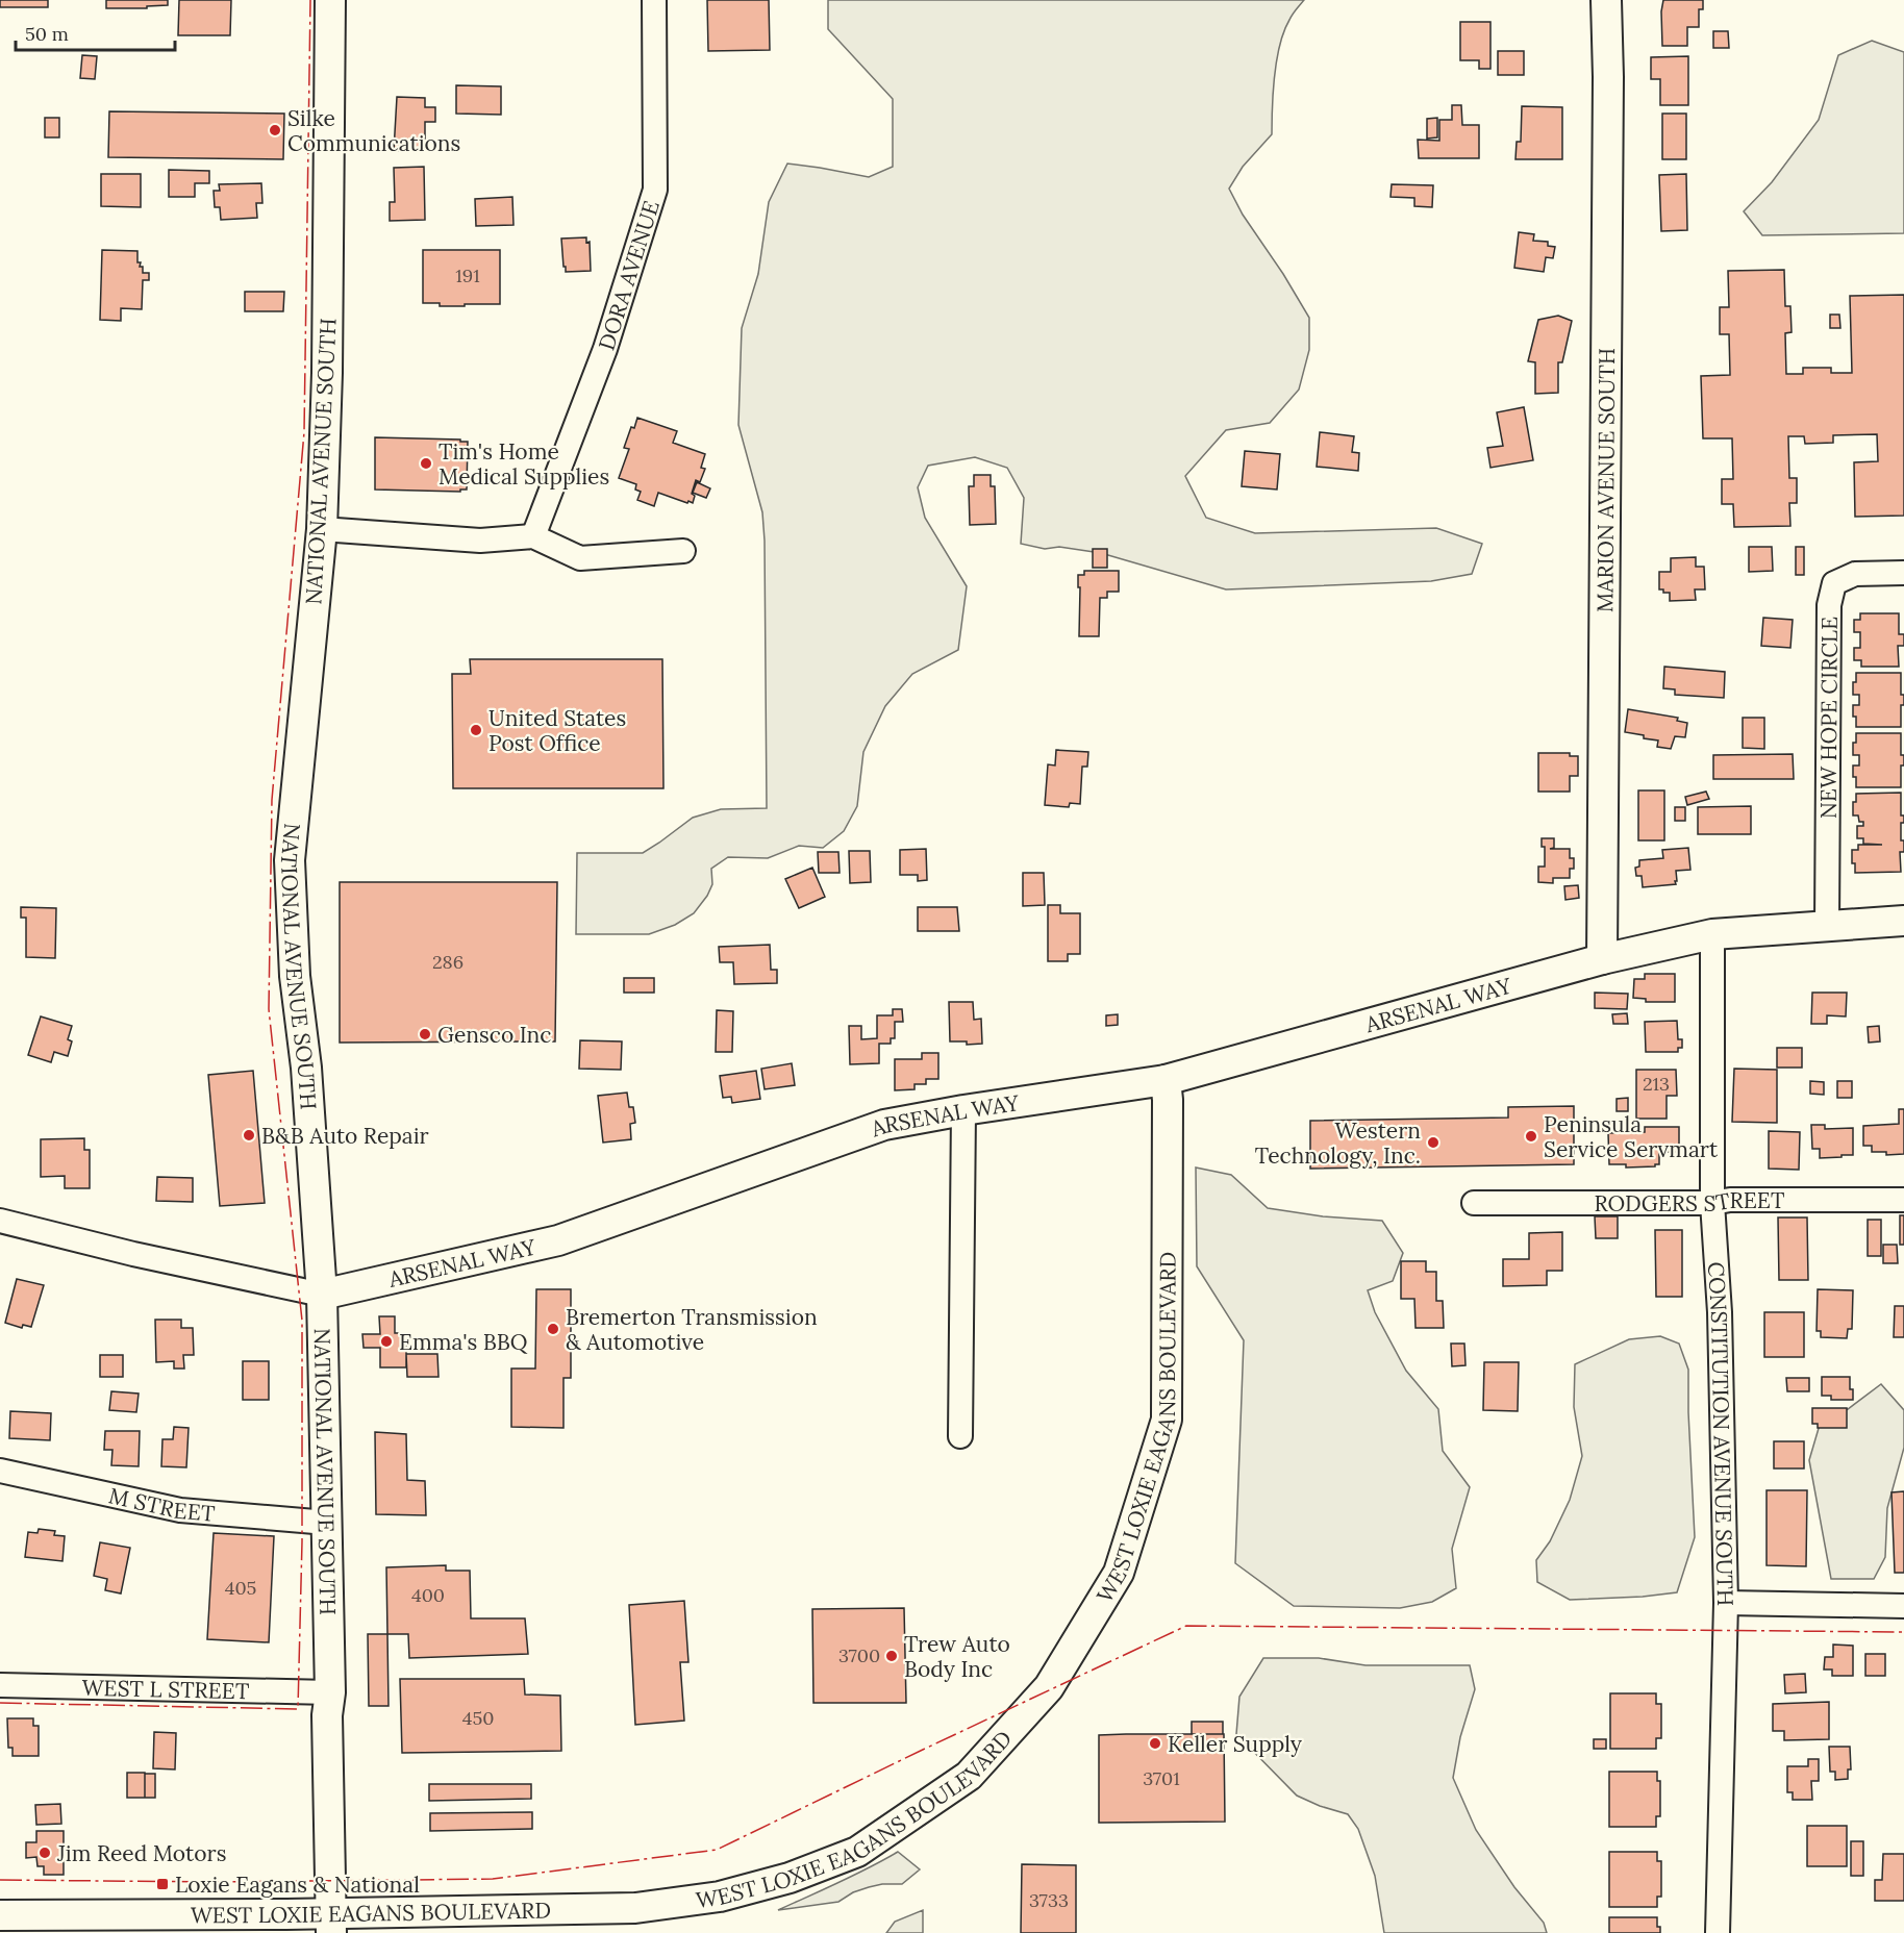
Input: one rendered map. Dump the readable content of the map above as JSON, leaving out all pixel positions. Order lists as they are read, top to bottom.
{
  "streets": {
    "main road": [
      "NATIONAL AVENUE SOUTH",
      "MARION AVENUE SOUTH",
      "ARSENAL WAY",
      "WEST LOXIE EAGANS BOULEVARD"
    ],
    "street": [
      "DORA AVENUE",
      "NEW HOPE CIRCLE",
      "RODGERS STREET",
      "CONSTITUTION AVENUE SOUTH",
      "M STREET",
      "WEST L STREET"
    ]
  },
  "crossings": [
    ["NATIONAL AVENUE SOUTH", "ARSENAL WAY"],
    ["NATIONAL AVENUE SOUTH", "WEST LOXIE EAGANS BOULEVARD"],
    ["NATIONAL AVENUE SOUTH", "M STREET"],
    ["NATIONAL AVENUE SOUTH", "WEST L STREET"],
    ["MARION AVENUE SOUTH", "ARSENAL WAY"],
    ["NEW HOPE CIRCLE", "ARSENAL WAY"],
    ["ARSENAL WAY", "WEST LOXIE EAGANS BOULEVARD"],
    ["ARSENAL WAY", "CONSTITUTION AVENUE SOUTH"],
    ["RODGERS STREET", "CONSTITUTION AVENUE SOUTH"]
  ],
  "places": {
    "other": [
      "Silke Communications",
      "Tim's Home Medical Supplies",
      "United States Post Office",
      "Gensco Inc",
      "B&B Auto Repair",
      "Peninsula Service Servmart",
      "Western Technology, Inc.",
      "Bremerton Transmission & Automotive",
      "Emma's BBQ",
      "Trew Auto Body Inc",
      "Keller Supply",
      "Jim Reed Motors"
    ],
    "transit": ["Loxie Eagans & National"]
  },
  "house_numbers": [
    "191",
    "286",
    "213",
    "405",
    "400",
    "3700",
    "450",
    "3701",
    "3733"
  ],
  "scale_bar": "50 m"
}
